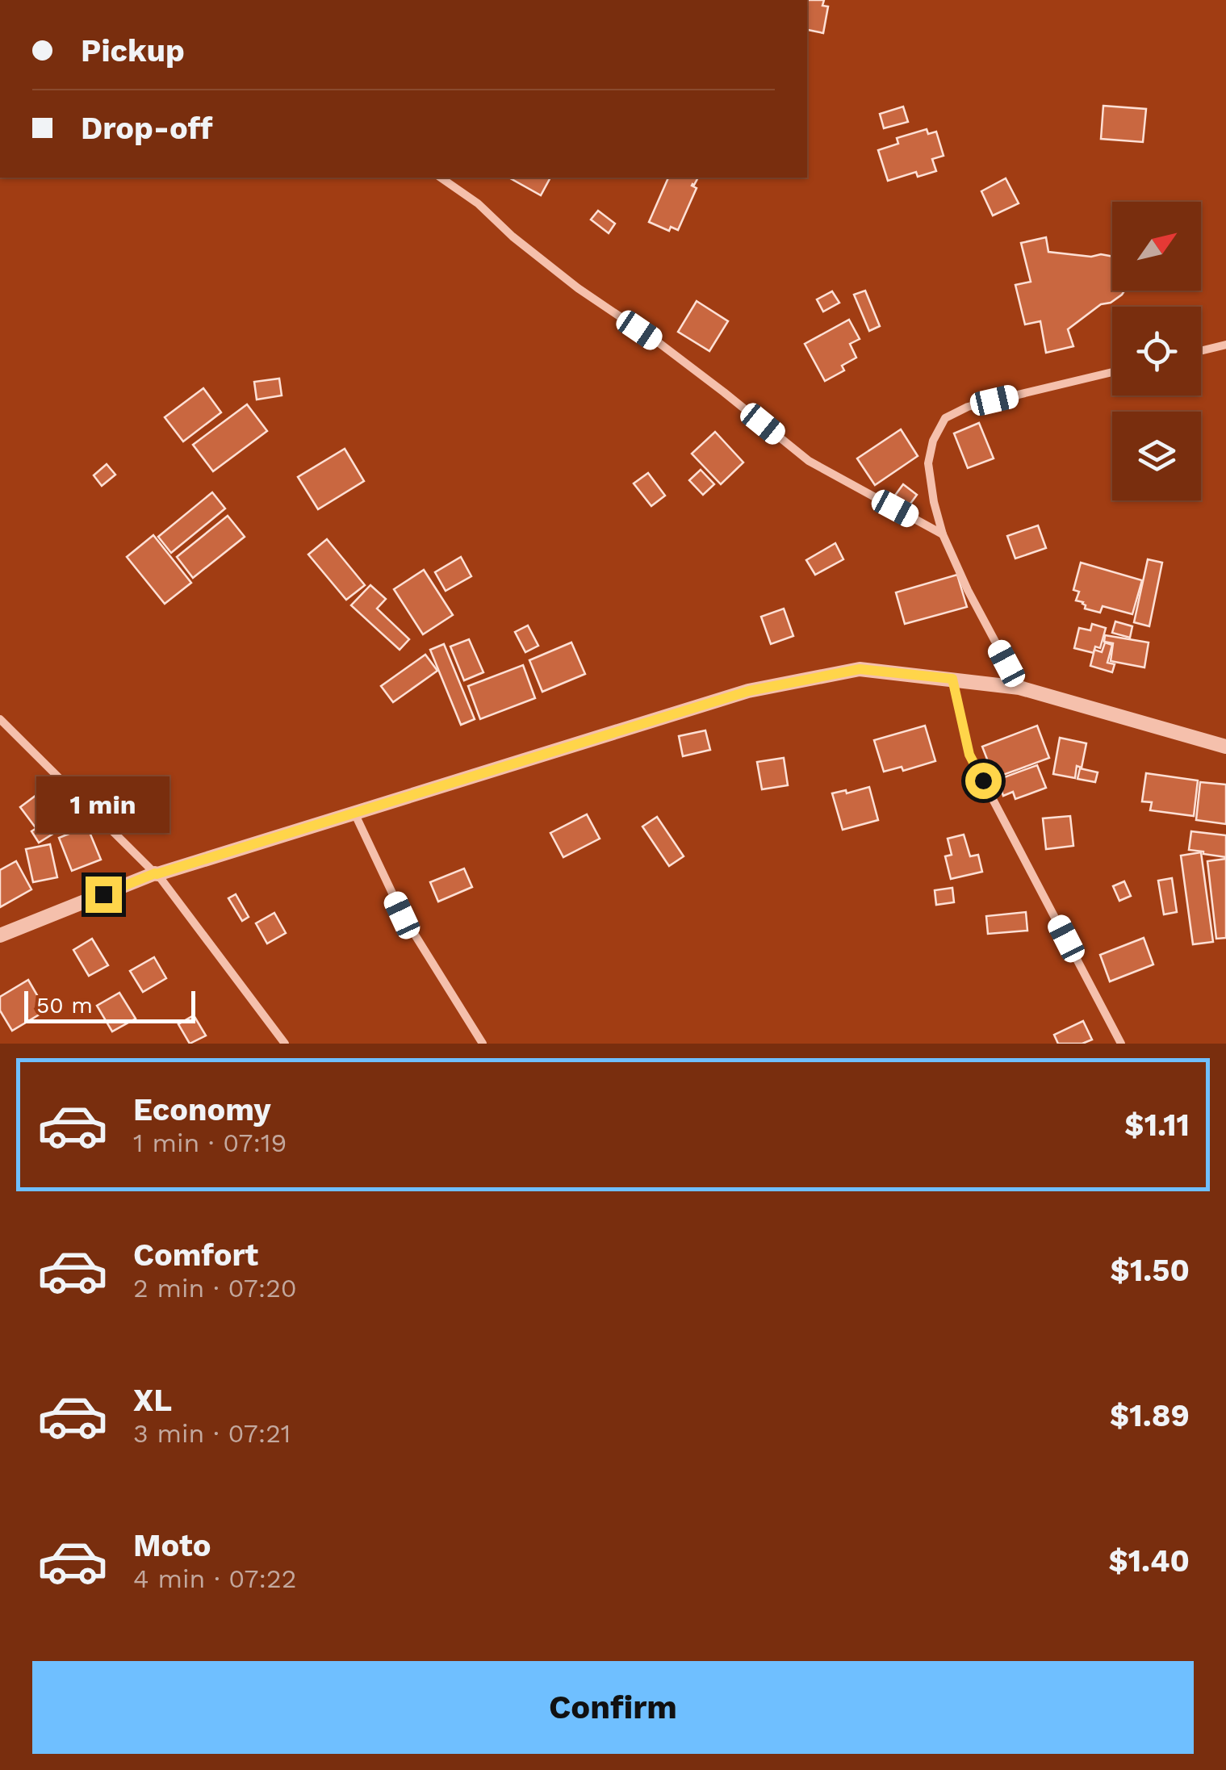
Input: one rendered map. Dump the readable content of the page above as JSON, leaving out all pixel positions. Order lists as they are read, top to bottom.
{
  "scale_bar": "50 m",
  "north": "top right",
  "page": {
    "banner": ["Pickup", "Drop-off"],
    "bubble": "1 min",
    "scale": "50 m",
    "list": [
      {
        "name": "Economy",
        "note": "1 min · 07:19",
        "value": "$1.11"
      },
      {
        "name": "Comfort",
        "note": "2 min · 07:20",
        "value": "$1.50"
      },
      {
        "name": "XL",
        "note": "3 min · 07:21",
        "value": "$1.89"
      },
      {
        "name": "Moto",
        "note": "4 min · 07:22",
        "value": "$1.40"
      }
    ],
    "buttons": "Confirm"
  }
}
